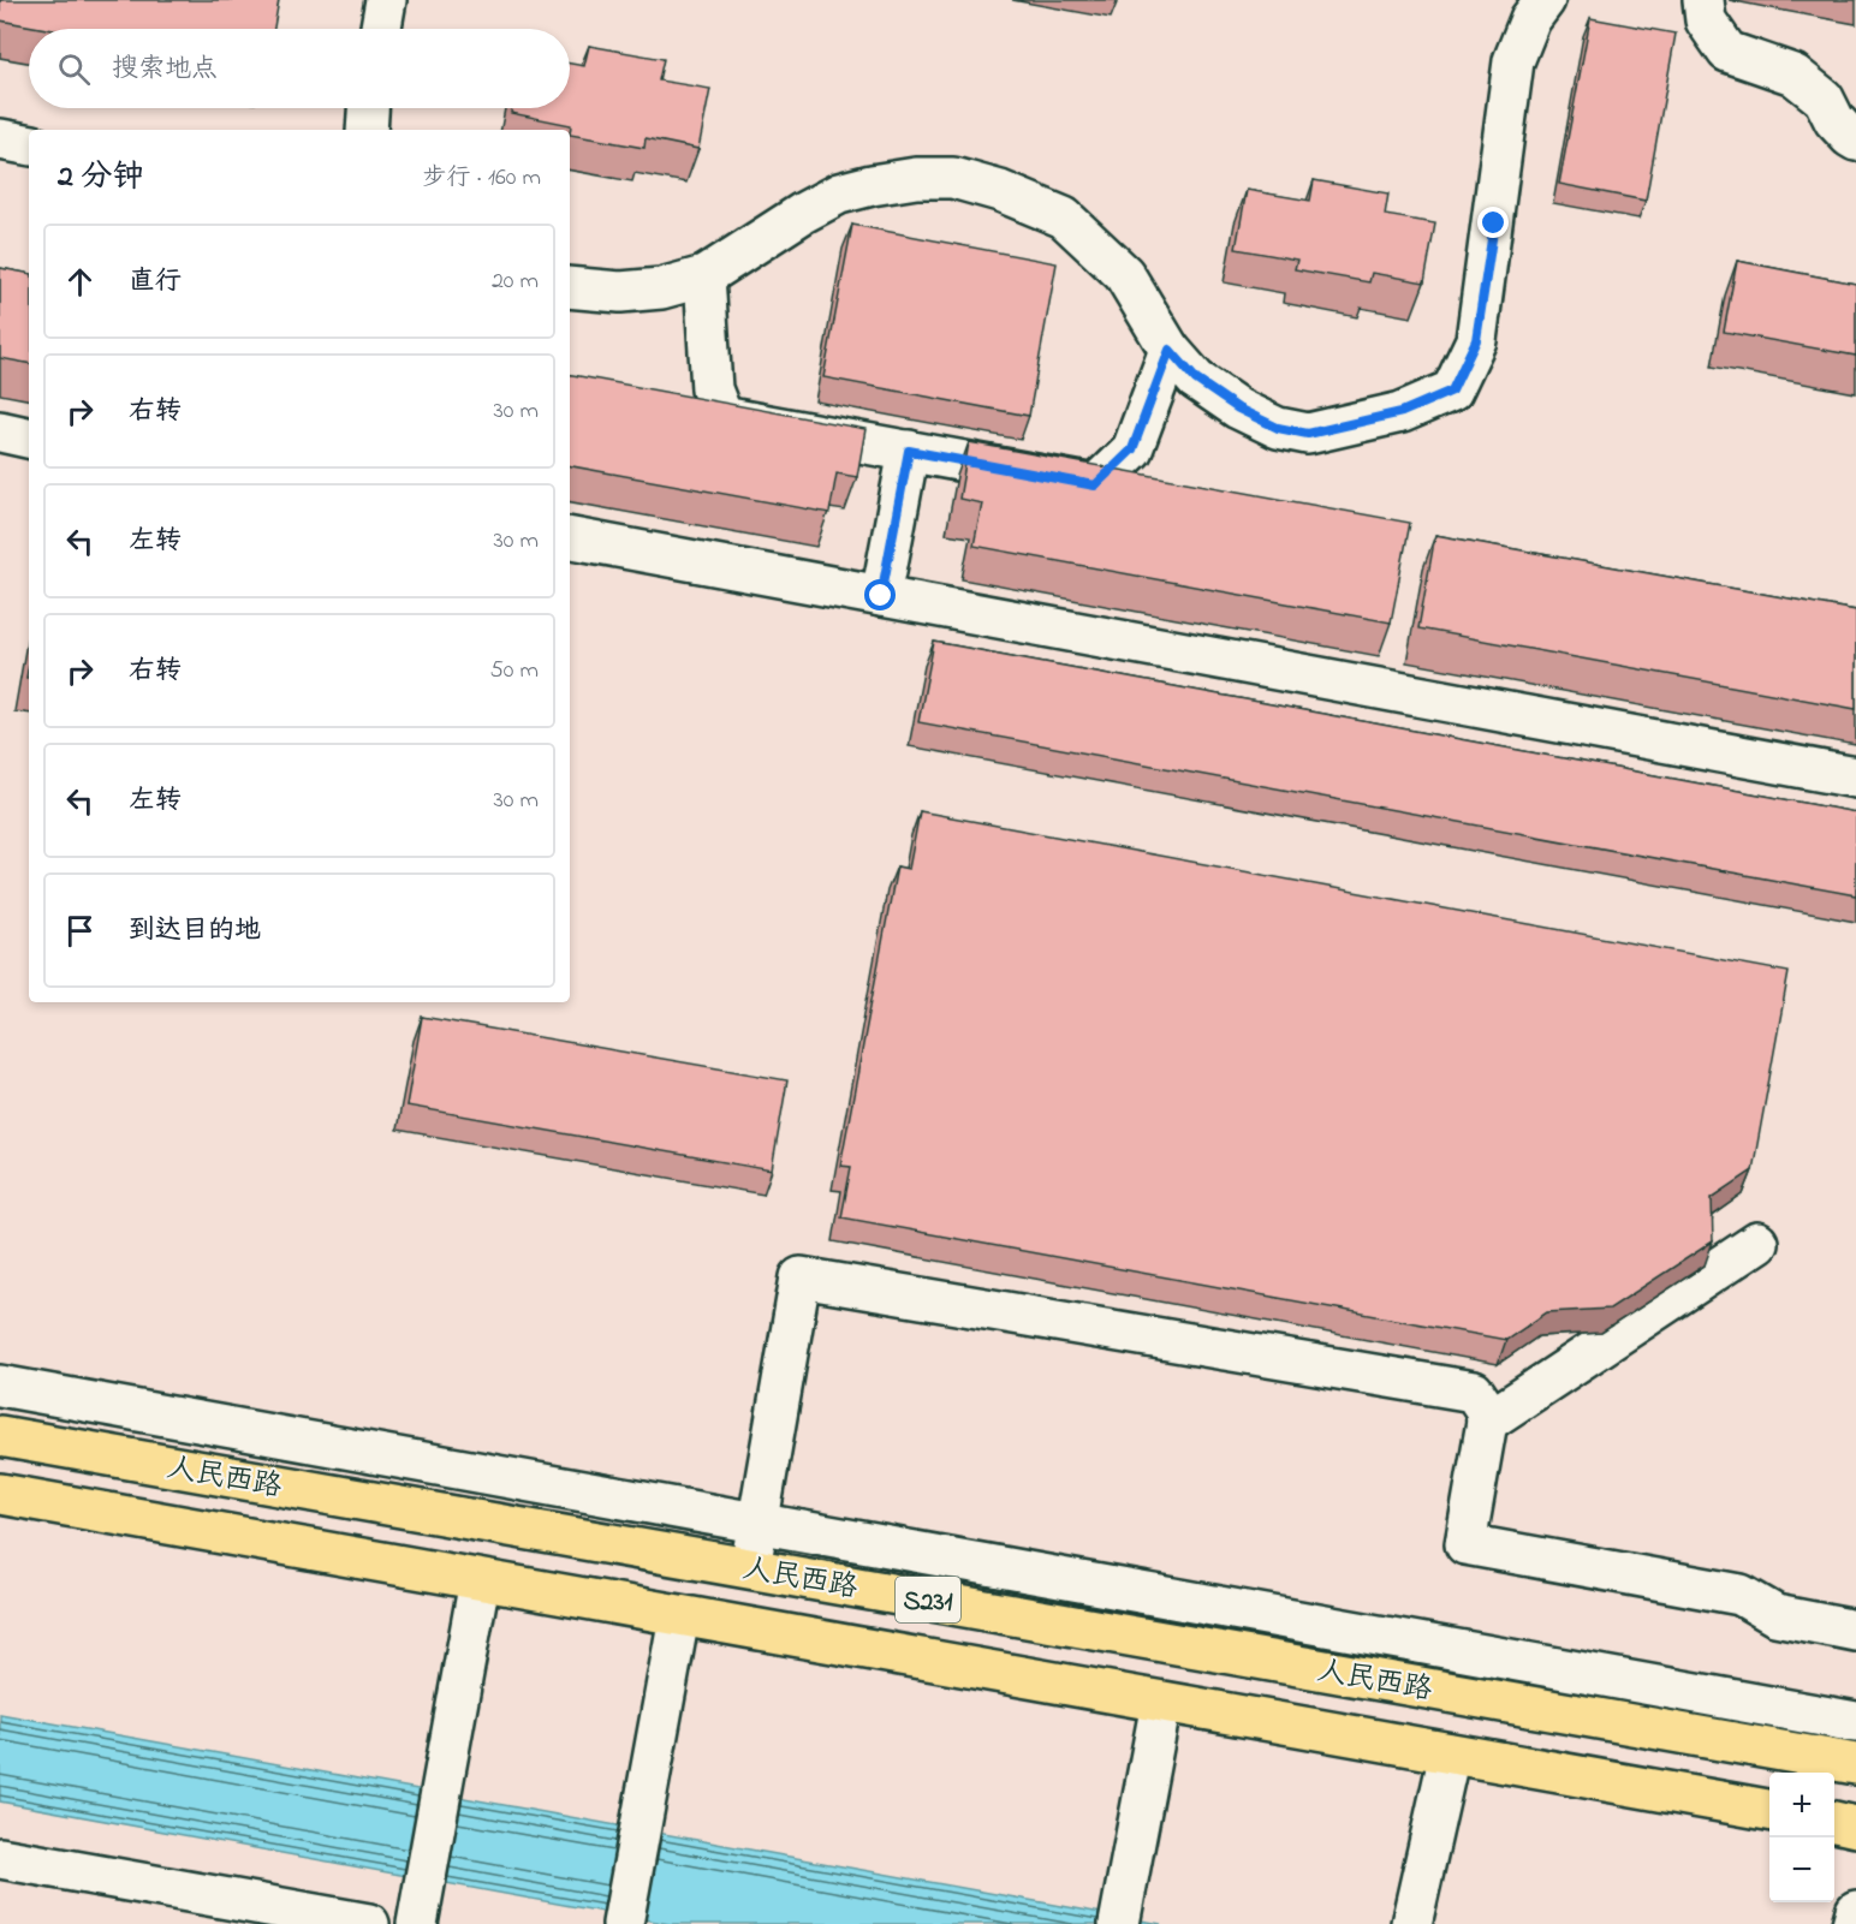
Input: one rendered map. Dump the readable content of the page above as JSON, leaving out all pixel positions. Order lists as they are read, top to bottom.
{
  "streets": {
    "main road": ["人民西路", "S231"]
  },
  "page": {
    "search": "搜索地点",
    "heading": ["2 分钟", "步行 · 160 m"],
    "list": [
      ["直行", "20 m"],
      ["右转", "30 m"],
      ["左转", "30 m"],
      ["右转", "50 m"],
      ["左转", "30 m"],
      "到达目的地"
    ],
    "map_buttons": ["+", "−"]
  }
}
